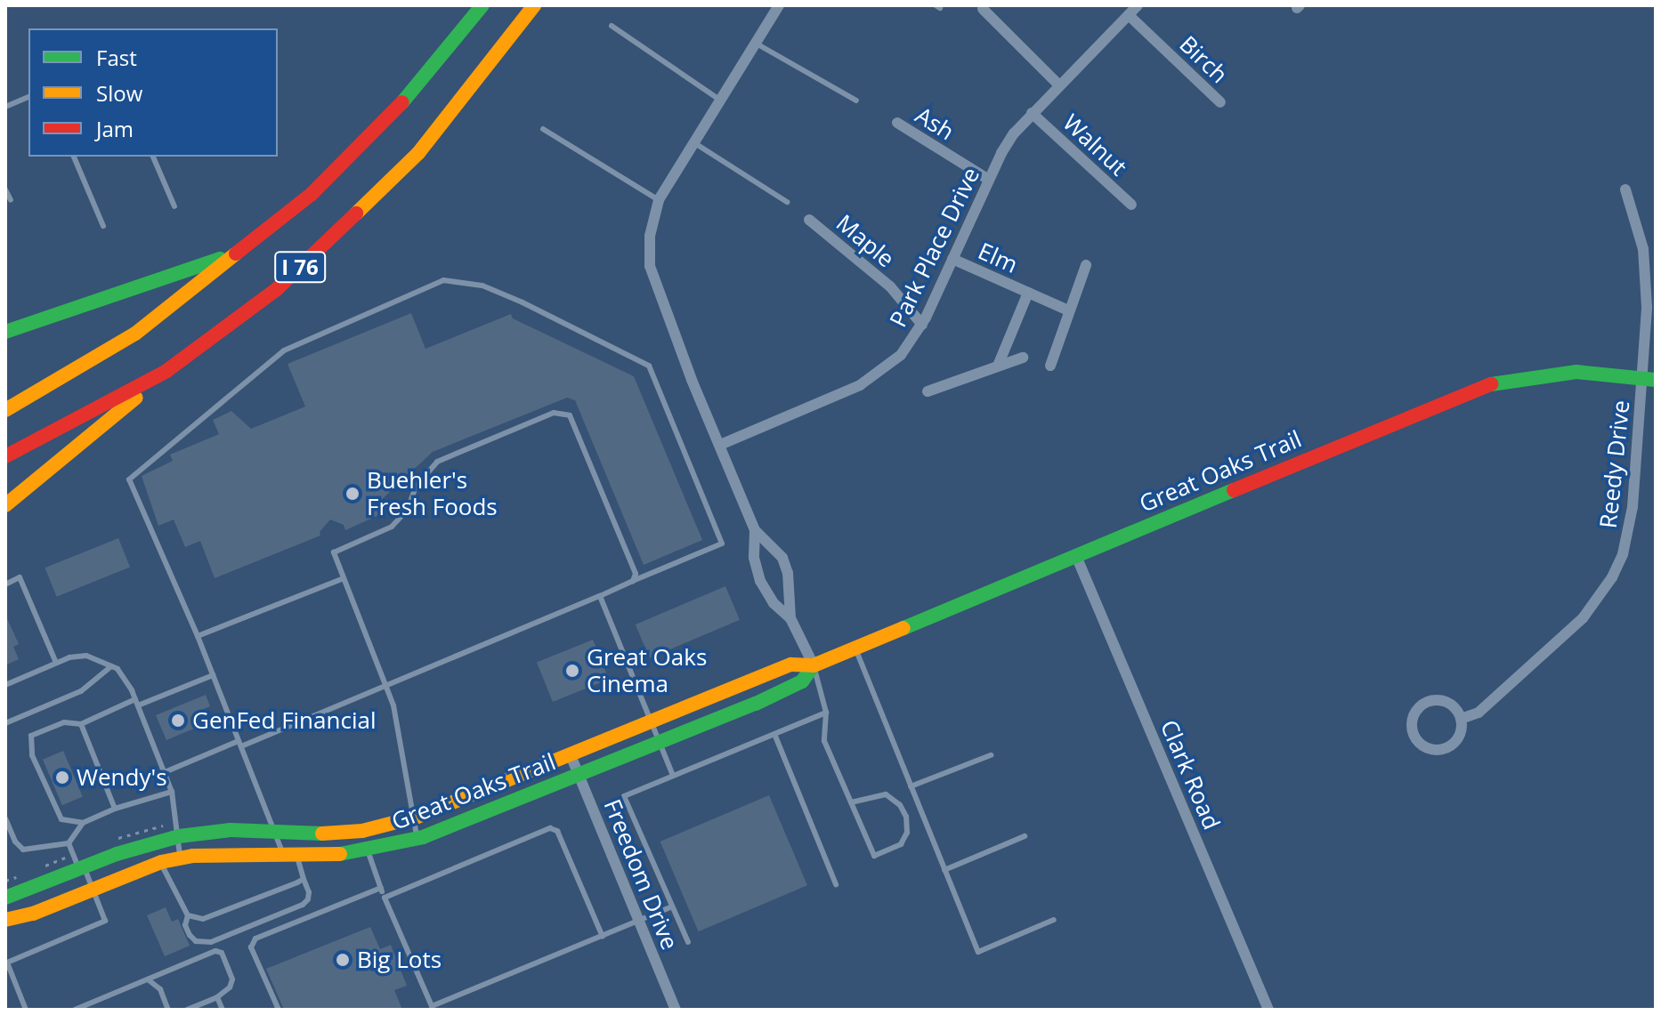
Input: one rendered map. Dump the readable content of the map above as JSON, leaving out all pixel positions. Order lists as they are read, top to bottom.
{
  "streets": {
    "main road": ["I 76", "Great Oaks Trail"],
    "street": [
      "Birch",
      "Ash",
      "Walnut",
      "Maple",
      "Park Place Drive",
      "Elm",
      "Reedy Drive",
      "Clark Road",
      "Freedom Drive"
    ]
  },
  "crossings": [
    ["Birch", "Park Place Drive"],
    ["Ash", "Park Place Drive"],
    ["Walnut", "Park Place Drive"],
    ["Maple", "Park Place Drive"],
    ["Park Place Drive", "Elm"],
    ["Reedy Drive", "Great Oaks Trail"],
    ["Great Oaks Trail", "Clark Road"],
    ["Great Oaks Trail", "Freedom Drive"]
  ],
  "places": [
    "Buehler's Fresh Foods",
    "Great Oaks Cinema",
    "GenFed Financial",
    "Wendy's",
    "Big Lots"
  ],
  "legend": ["Fast", "Slow", "Jam"]
}
